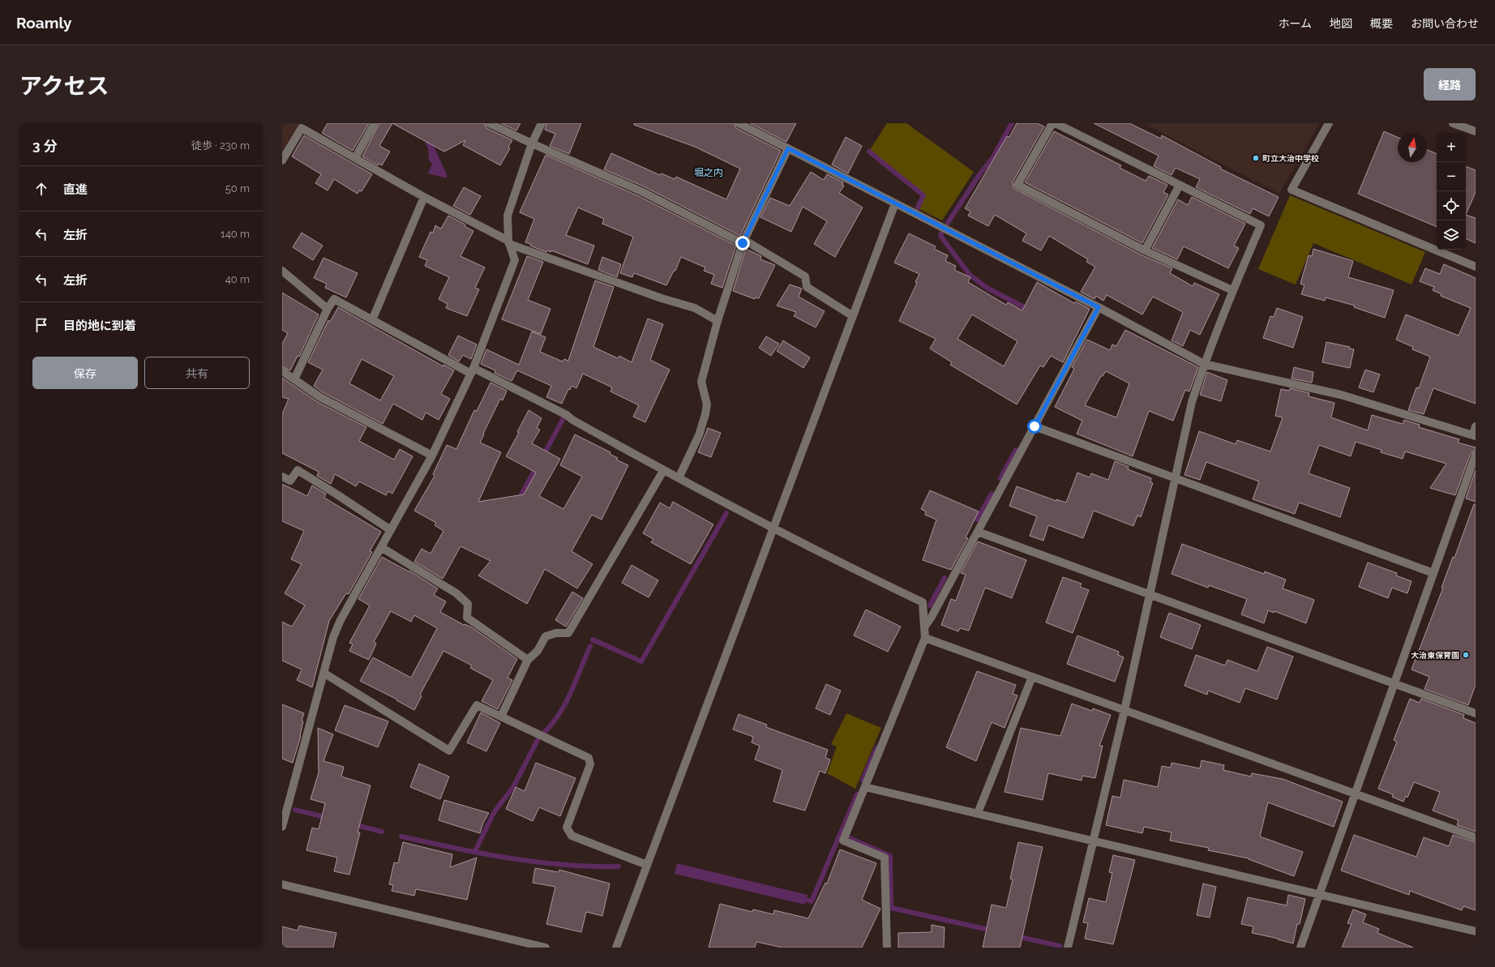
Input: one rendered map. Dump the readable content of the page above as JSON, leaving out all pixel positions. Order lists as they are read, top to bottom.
{
  "districts": ["堀之内"],
  "places": ["町立大治中学校", "大治東保育園"],
  "north": "top",
  "page": {
    "header": "Roamly",
    "nav": [
      "ホーム",
      "地図",
      "概要",
      "お問い合わせ"
    ],
    "title": "アクセス",
    "buttons": [
      "経路",
      ["保存", "共有"]
    ],
    "heading": ["3 分", "徒歩 · 230 m"],
    "map_buttons": ["+", "−"],
    "list": [
      ["直進", "50 m"],
      ["左折", "140 m"],
      ["左折", "40 m"],
      "目的地に到着"
    ]
  }
}
